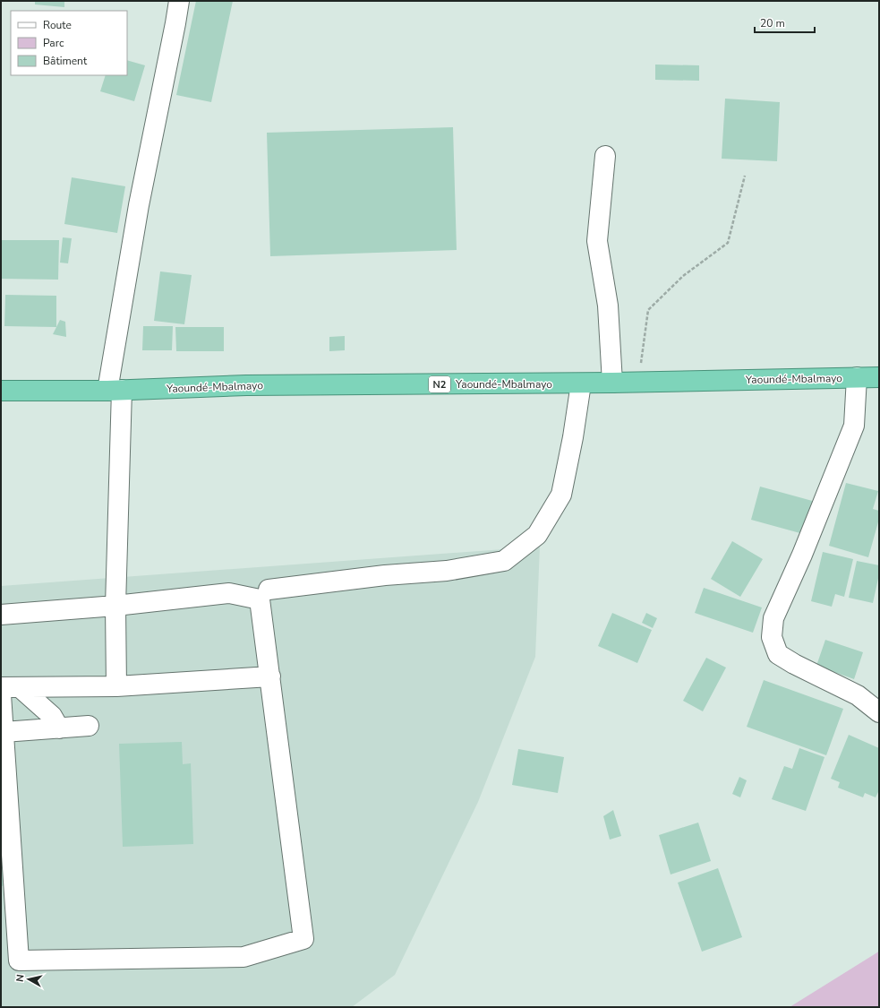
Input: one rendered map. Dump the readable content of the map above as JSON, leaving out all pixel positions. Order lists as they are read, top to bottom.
{
  "streets": {
    "highway": ["Yaoundé-Mbalmayo", "N2"]
  },
  "legend": ["Route", "Parc", "Bâtiment"],
  "scale_bar": "20 m",
  "north": "left"
}
